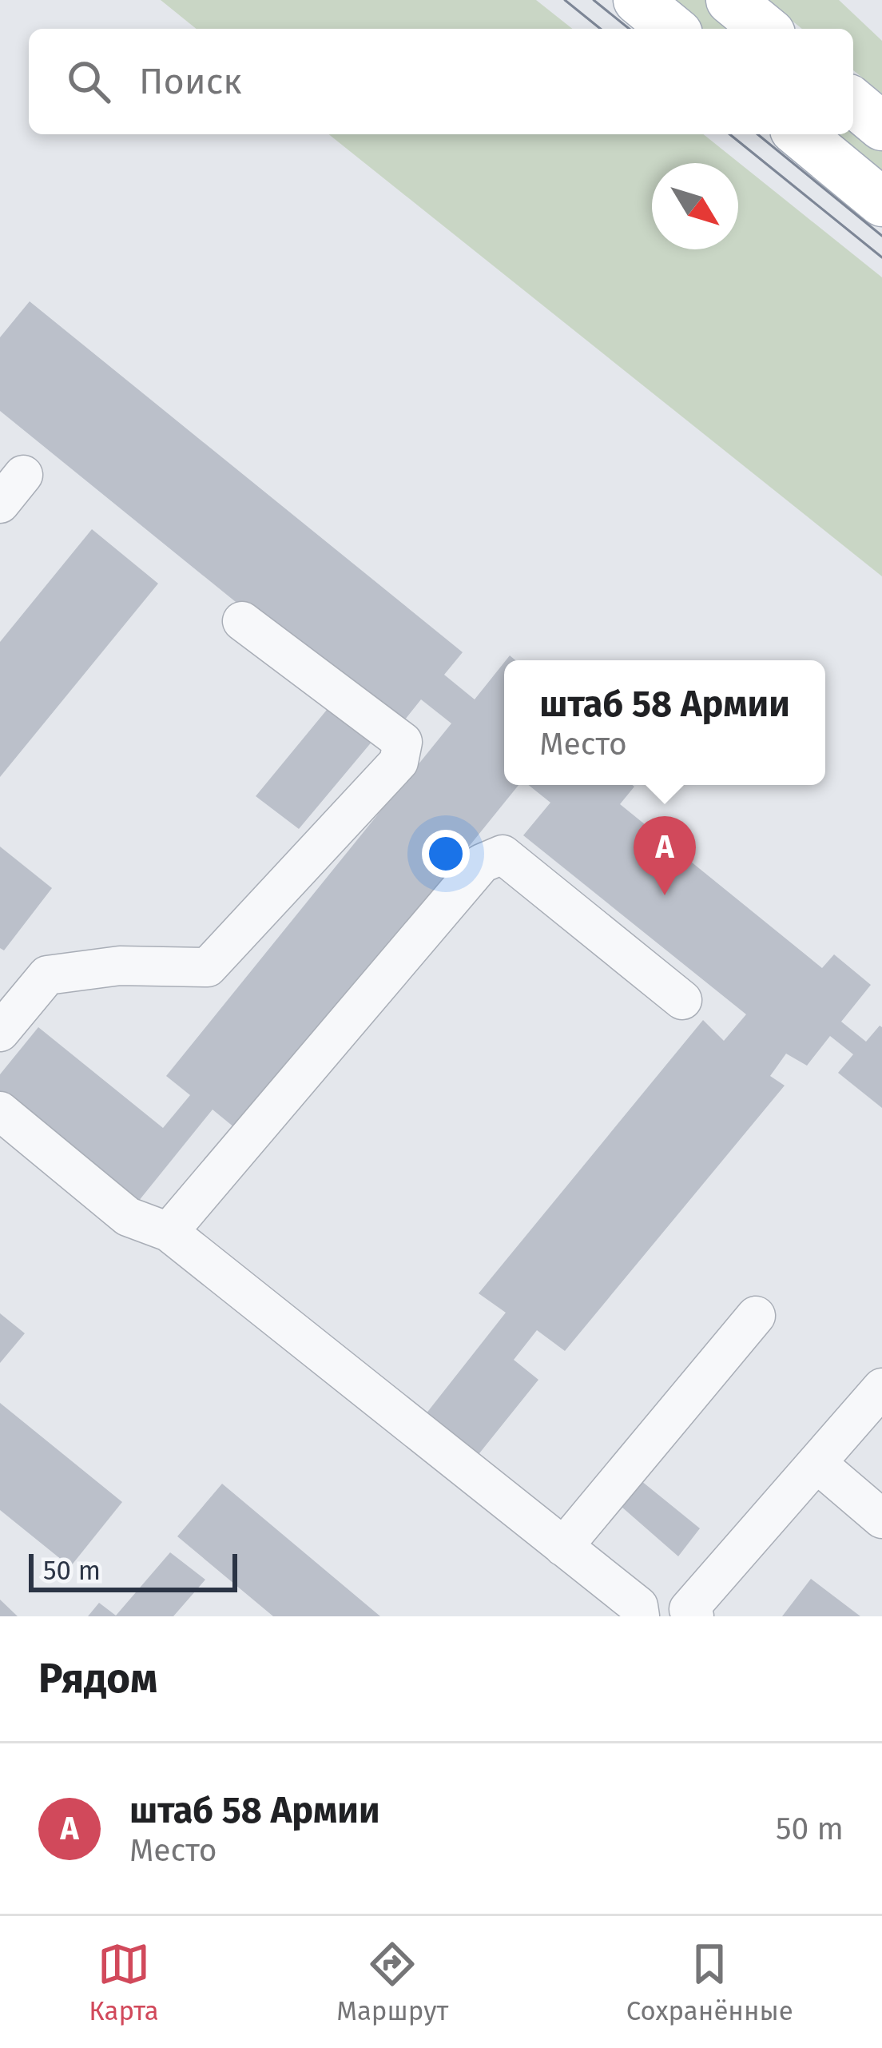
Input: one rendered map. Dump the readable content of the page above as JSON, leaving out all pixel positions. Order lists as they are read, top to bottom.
{
  "scale_bar": "50 m",
  "north": "bottom right",
  "page": {
    "search": "Поиск",
    "popup": ["штаб 58 Армии", "Место"],
    "pins": "A",
    "scale": "50 m",
    "heading": "Рядом",
    "list": [
      {
        "mark": "A",
        "name": "штаб 58 Армии",
        "note": "Место",
        "value": "50 m"
      }
    ],
    "nav": ["Карта", "Маршрут", "Сохранённые"]
  }
}
